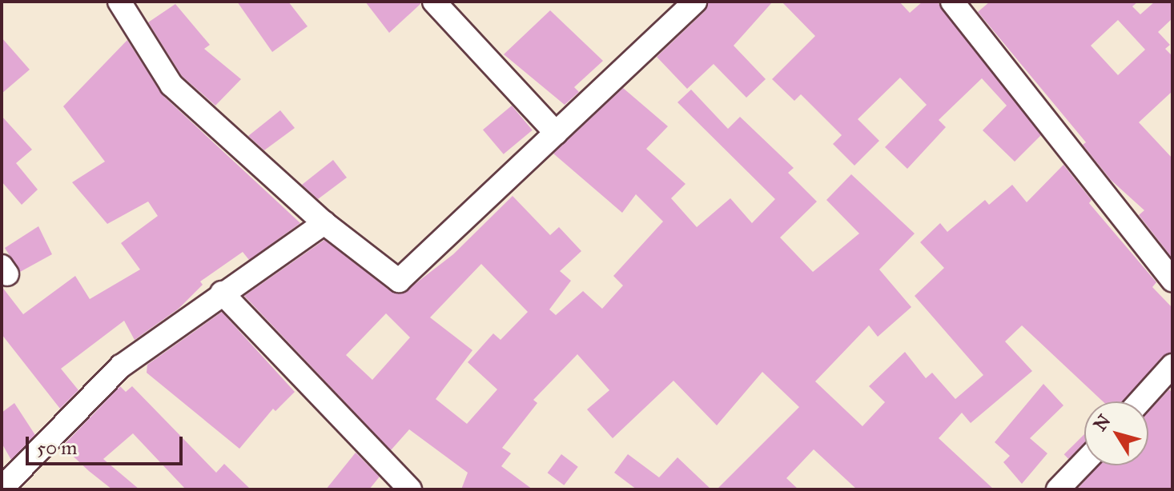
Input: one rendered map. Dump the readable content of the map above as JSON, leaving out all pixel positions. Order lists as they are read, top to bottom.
{
  "scale_bar": "50 m",
  "north": "top left"
}
